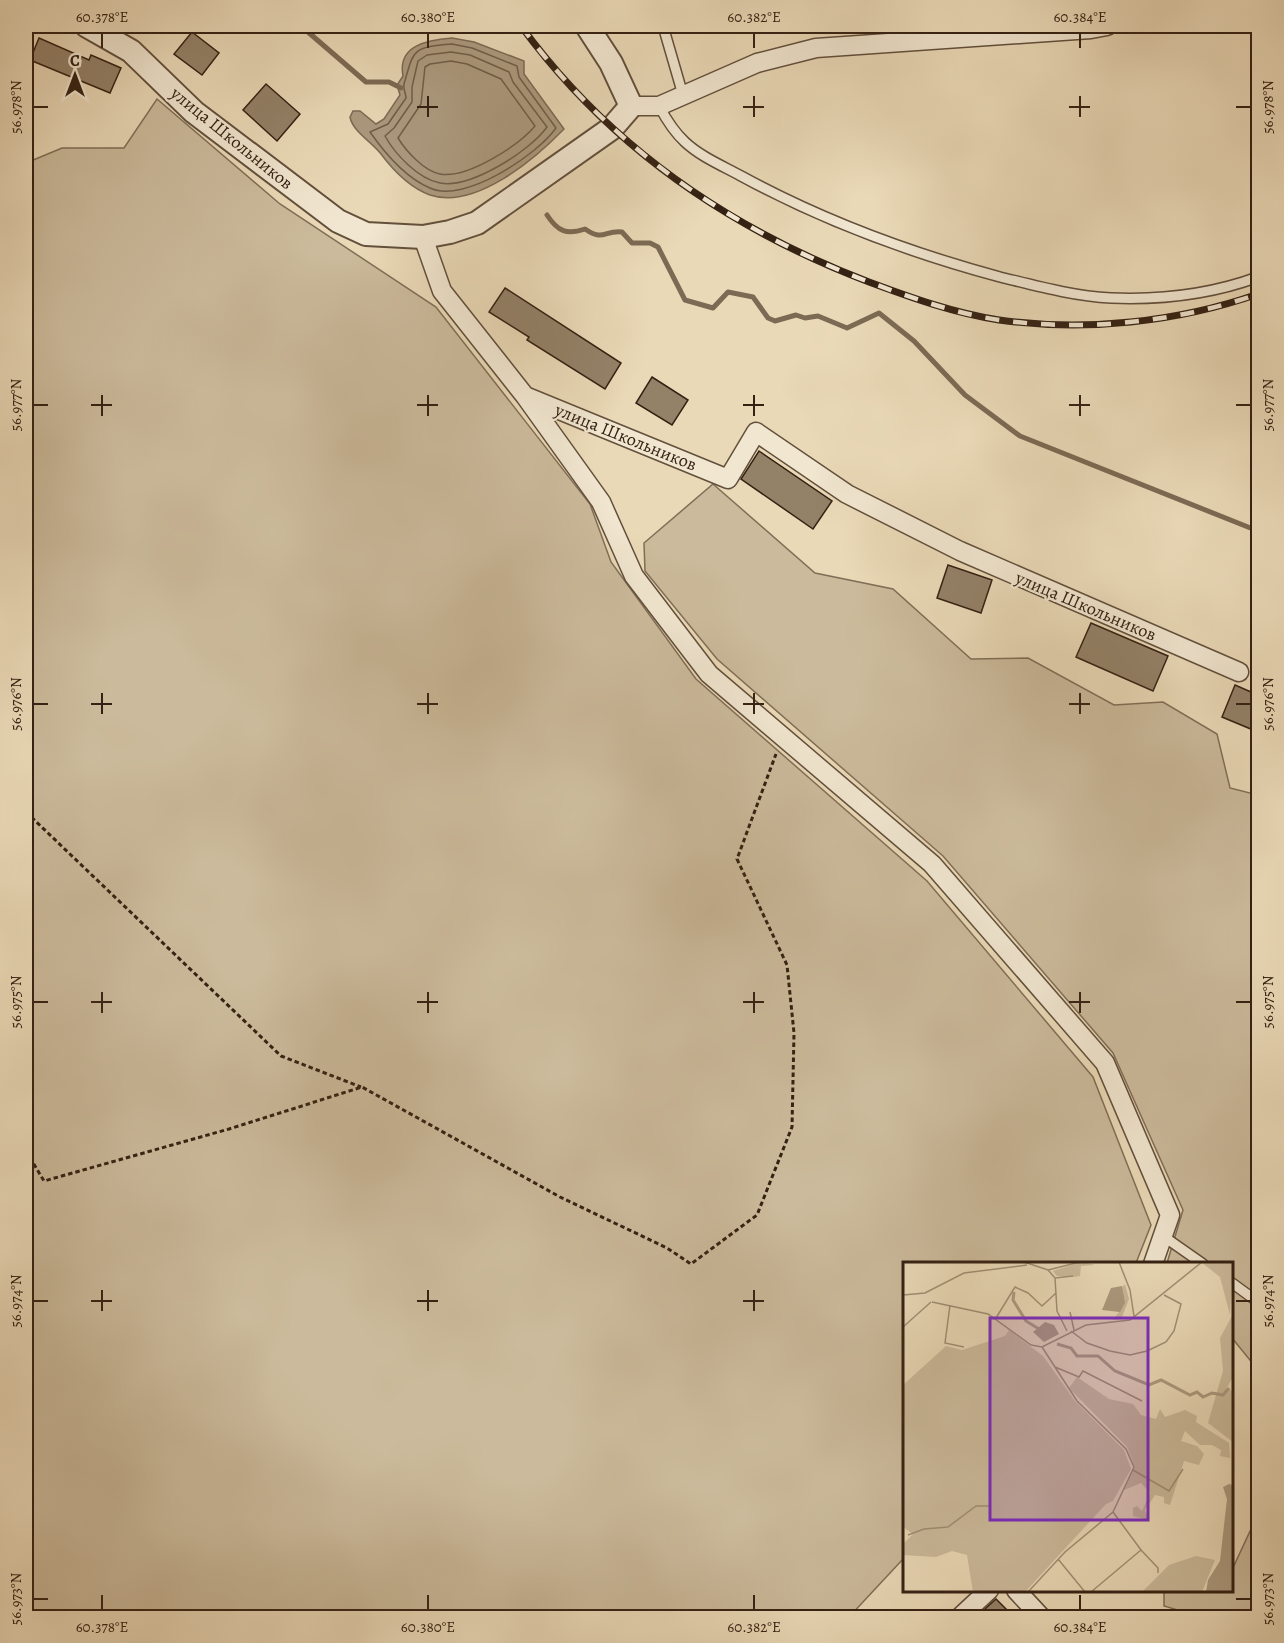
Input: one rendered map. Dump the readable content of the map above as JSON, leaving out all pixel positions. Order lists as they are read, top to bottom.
{
  "streets": {
    "street": ["улица Школьников"]
  },
  "north": "top",
  "coordinates": [
    "60.378°E",
    "60.380°E",
    "60.382°E",
    "60.384°E",
    "56.978°N",
    "56.977°N",
    "56.976°N",
    "56.975°N",
    "56.974°N",
    "56.973°N"
  ]
}
